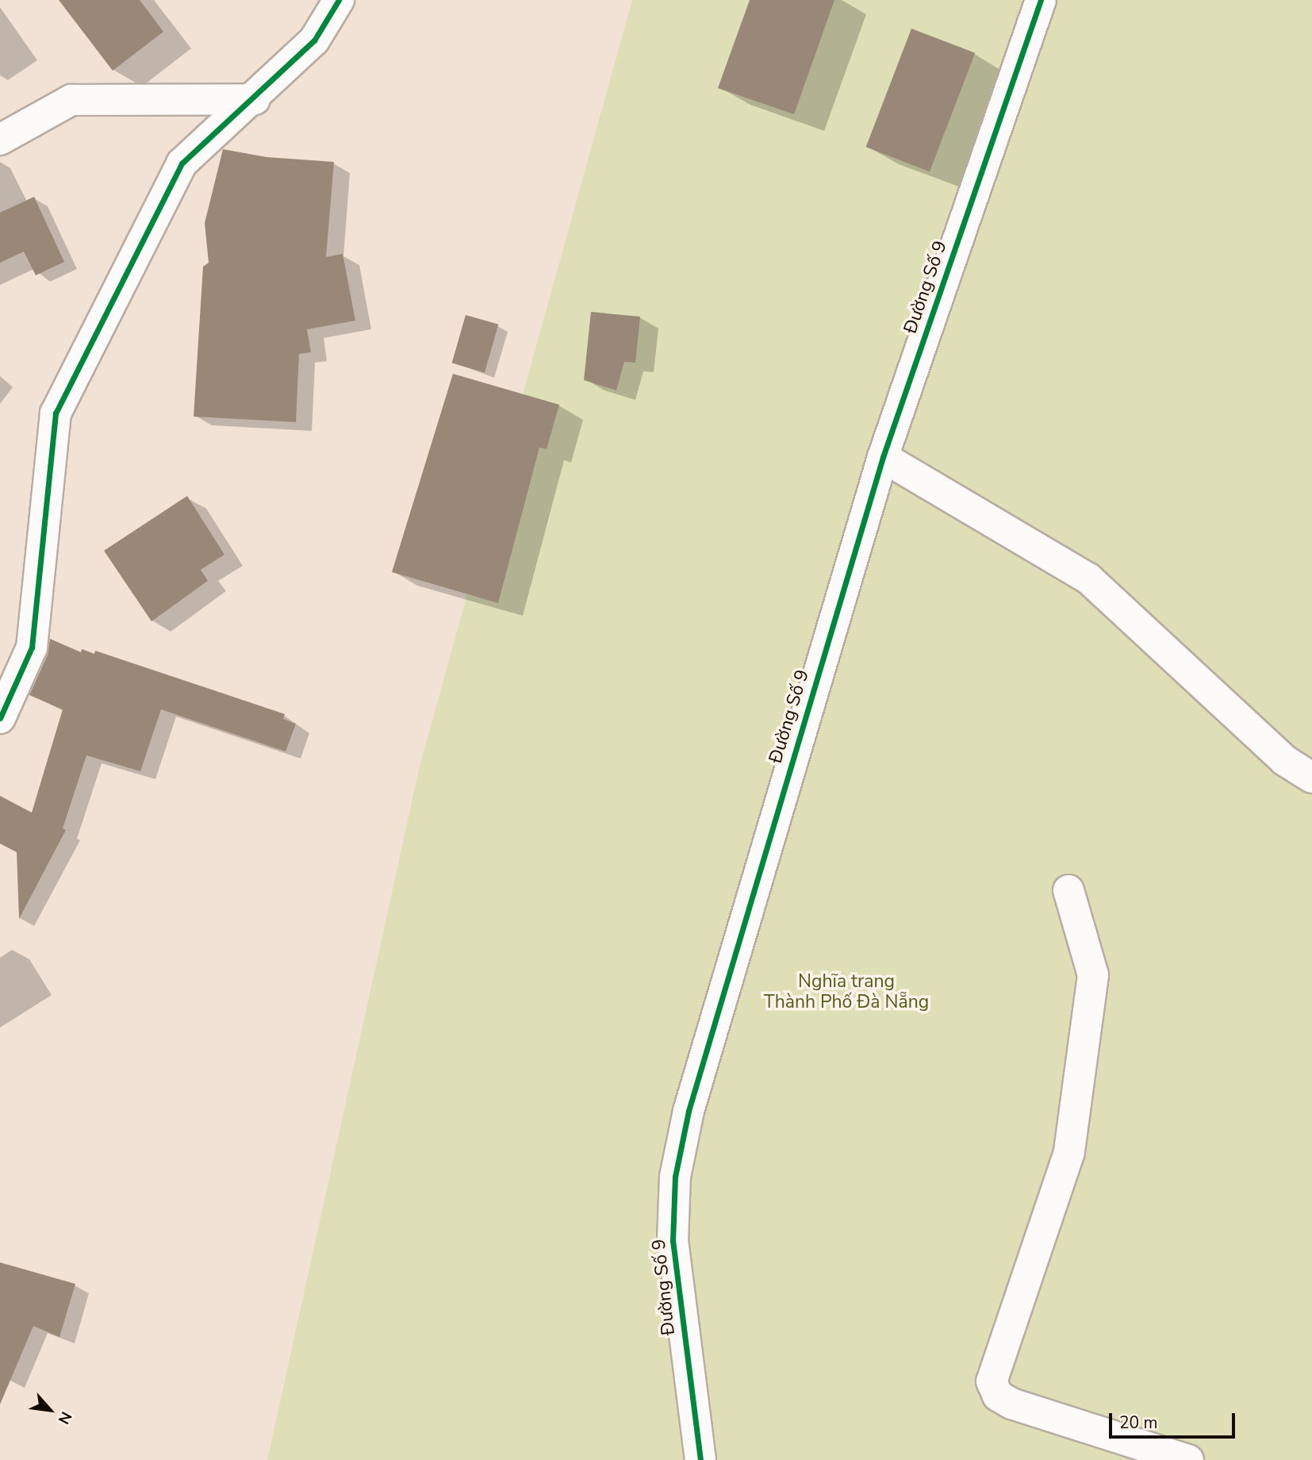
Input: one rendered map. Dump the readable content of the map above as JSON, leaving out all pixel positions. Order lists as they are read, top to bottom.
{
  "streets": {
    "street": ["Đường Số 9"]
  },
  "parks": ["Nghĩa trang Thành Phố Đà Nẵng"],
  "scale_bar": "20 m",
  "north": "bottom right"
}
